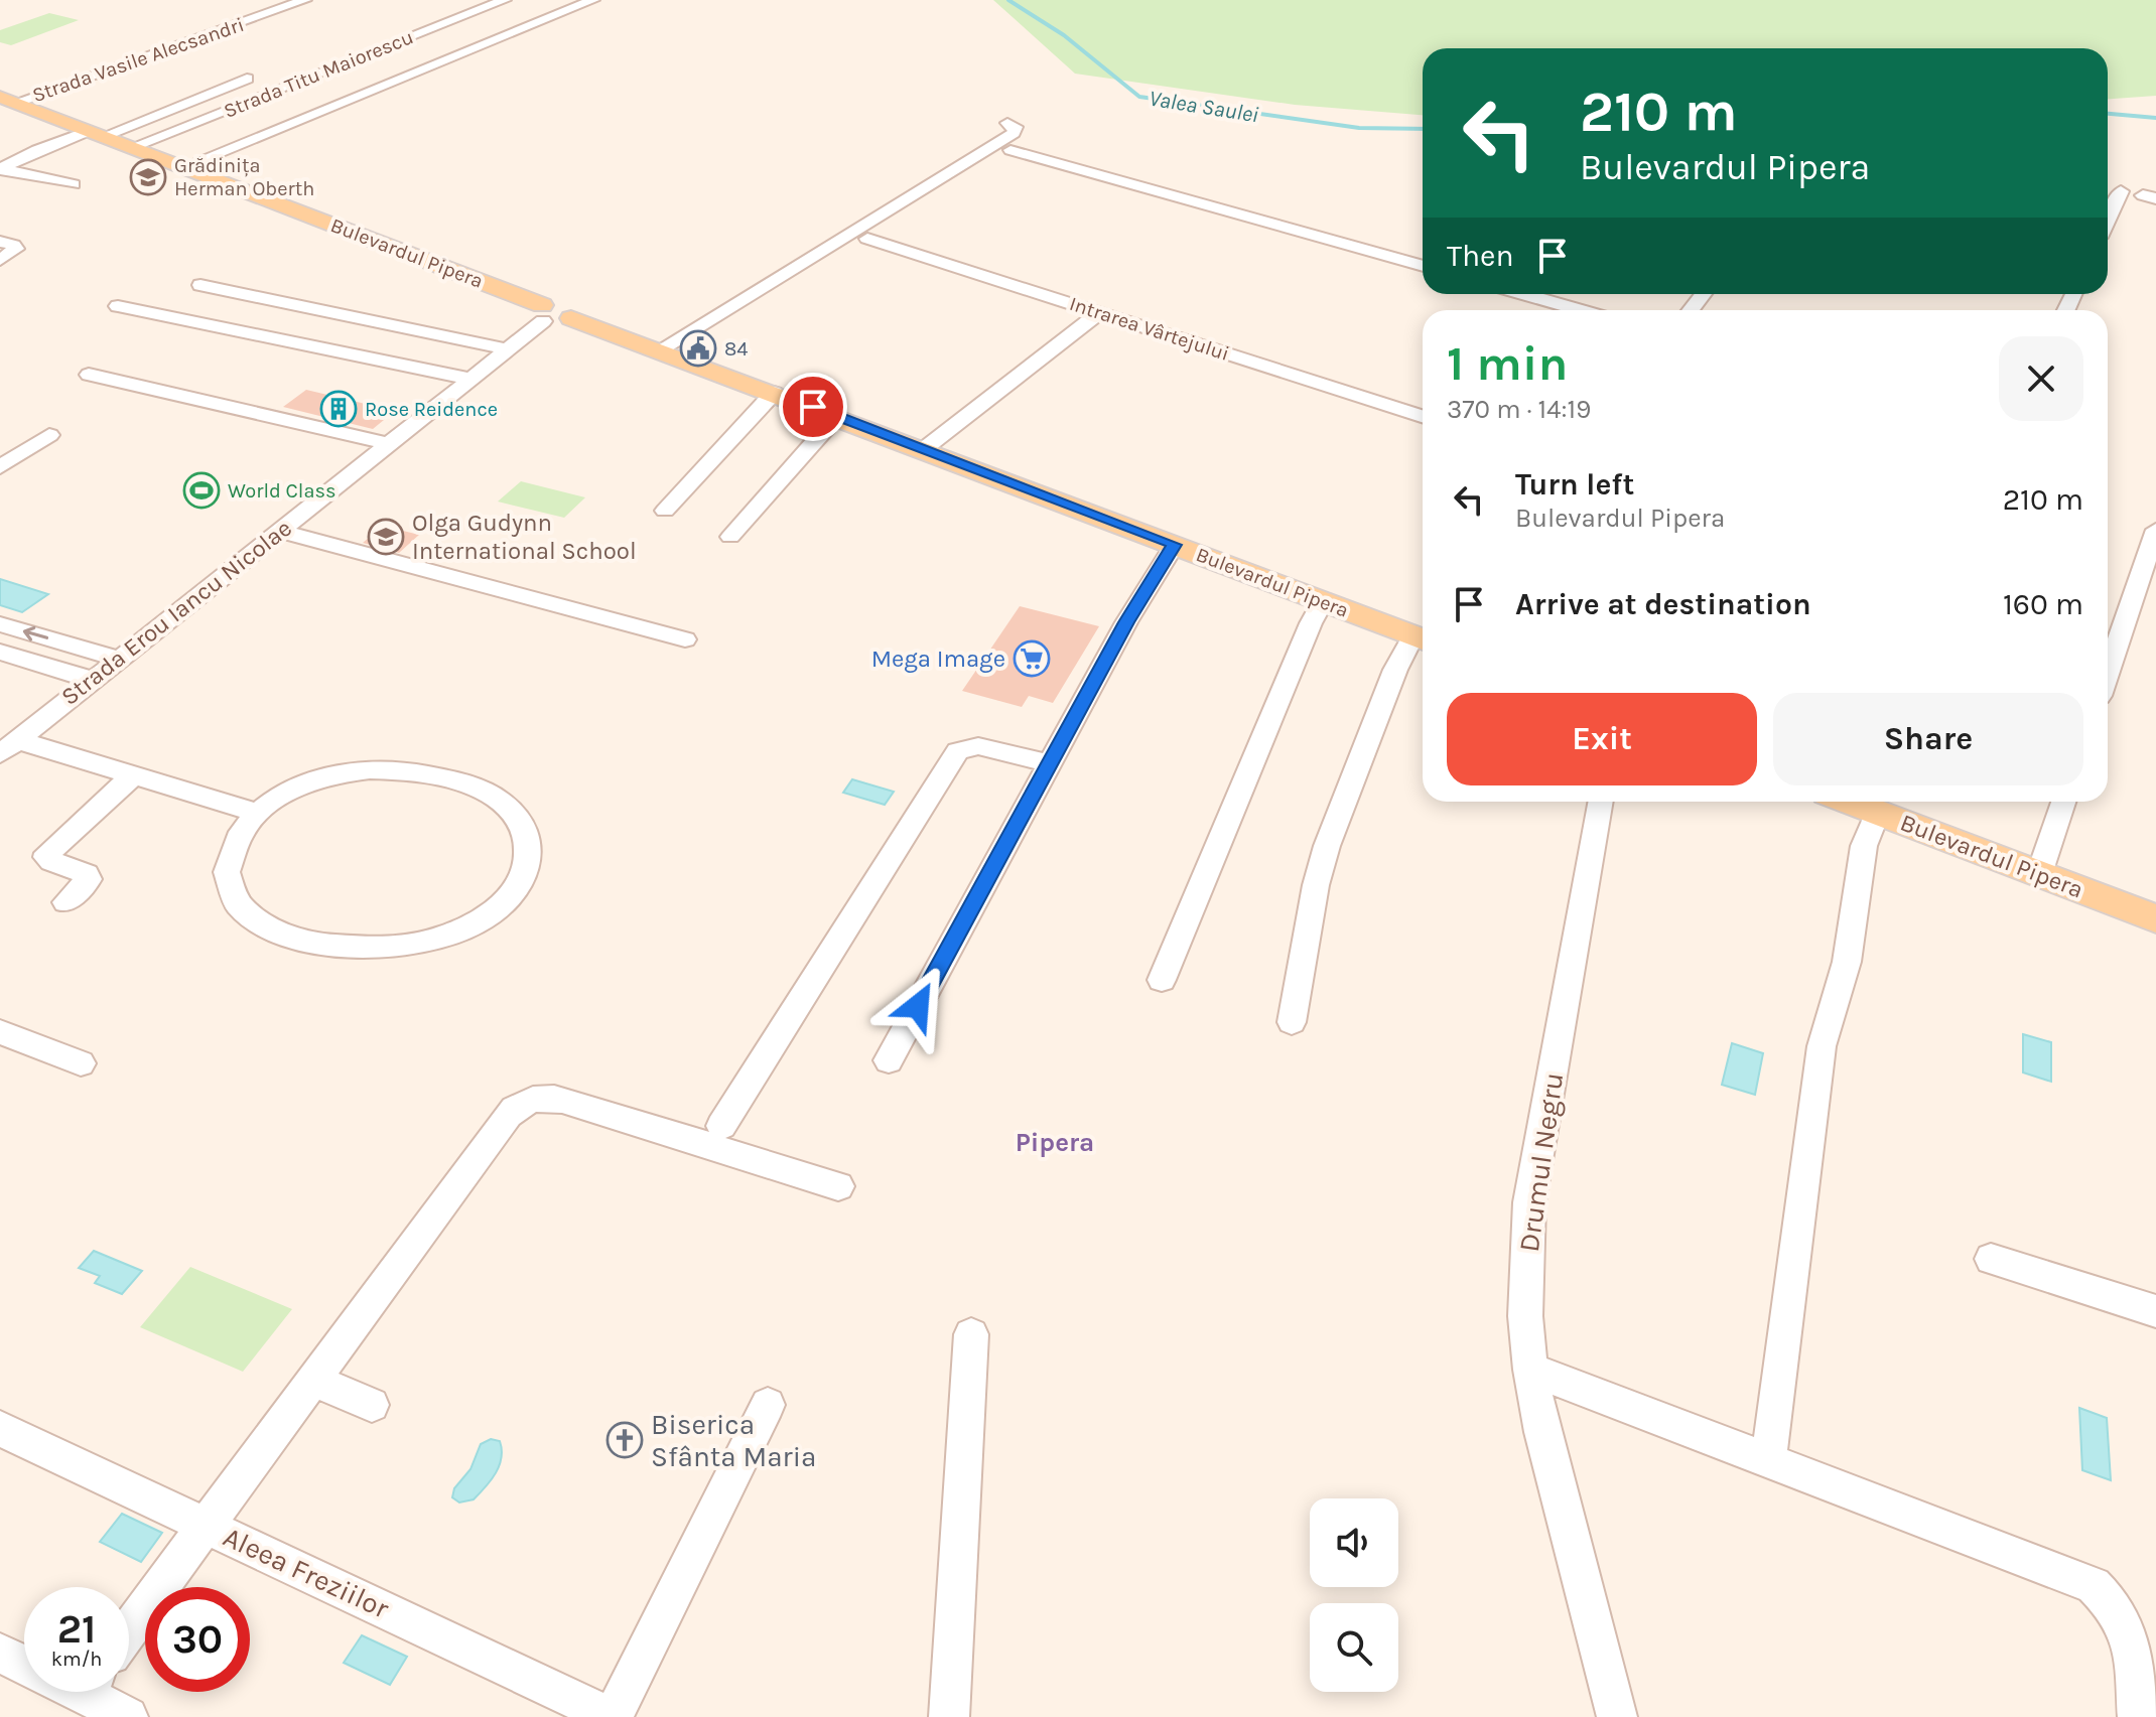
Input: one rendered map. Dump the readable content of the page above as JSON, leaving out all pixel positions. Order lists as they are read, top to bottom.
{
  "streets": {
    "main road": ["Bulevardul Pipera"],
    "street": [
      "Strada Vasile Alecsandri",
      "Strada Titu Maiorescu",
      "Intrarea Vârtejului",
      "Strada Erou Iancu Nicolae",
      "Drumul Negru",
      "Aleea Freziilor"
    ]
  },
  "crossings": [
    ["Strada Vasile Alecsandri", "Bulevardul Pipera"],
    ["Strada Titu Maiorescu", "Bulevardul Pipera"],
    ["Bulevardul Pipera", "Strada Erou Iancu Nicolae"]
  ],
  "districts": ["Pipera"],
  "water": ["Valea Saulei"],
  "places": {
    "school or university": ["Grădinița Herman Oberth", "Olga Gudynn International School"],
    "public building": ["84"],
    "building": ["Rose Reidence"],
    "sports": ["World Class"],
    "supermarket": ["Mega Image"],
    "church": ["Biserica Sfânta Maria"]
  },
  "page": {
    "turn": ["210 m", "Bulevardul Pipera"],
    "then": "Then",
    "heading": ["1 min", "370 m · 14:19"],
    "list": [
      {
        "name": "Turn left",
        "note": "Bulevardul Pipera",
        "value": "210 m"
      },
      {
        "name": "Arrive at destination",
        "value": "160 m"
      }
    ],
    "buttons": ["Exit", "Share"],
    "speed": "21 km/h",
    "limit": "30"
  }
}
